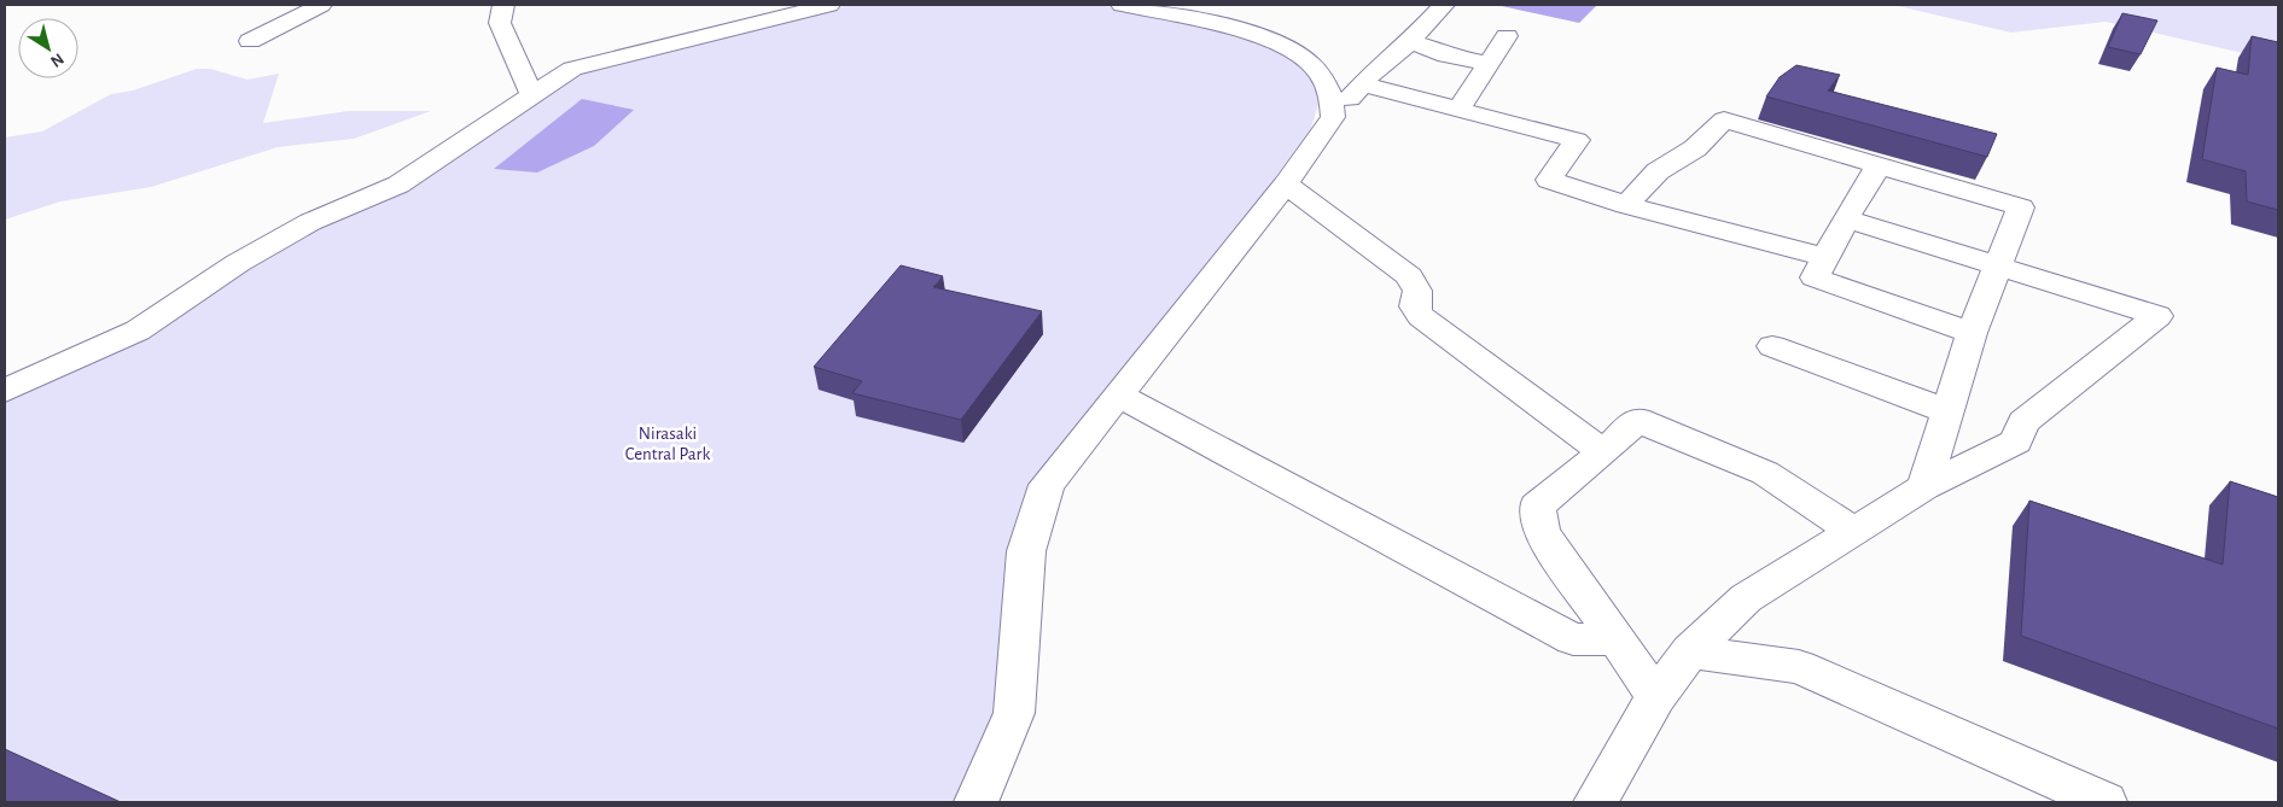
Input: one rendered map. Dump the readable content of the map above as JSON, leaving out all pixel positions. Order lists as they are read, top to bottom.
{
  "parks": ["Nirasaki Central Park"],
  "north": "bottom right"
}
